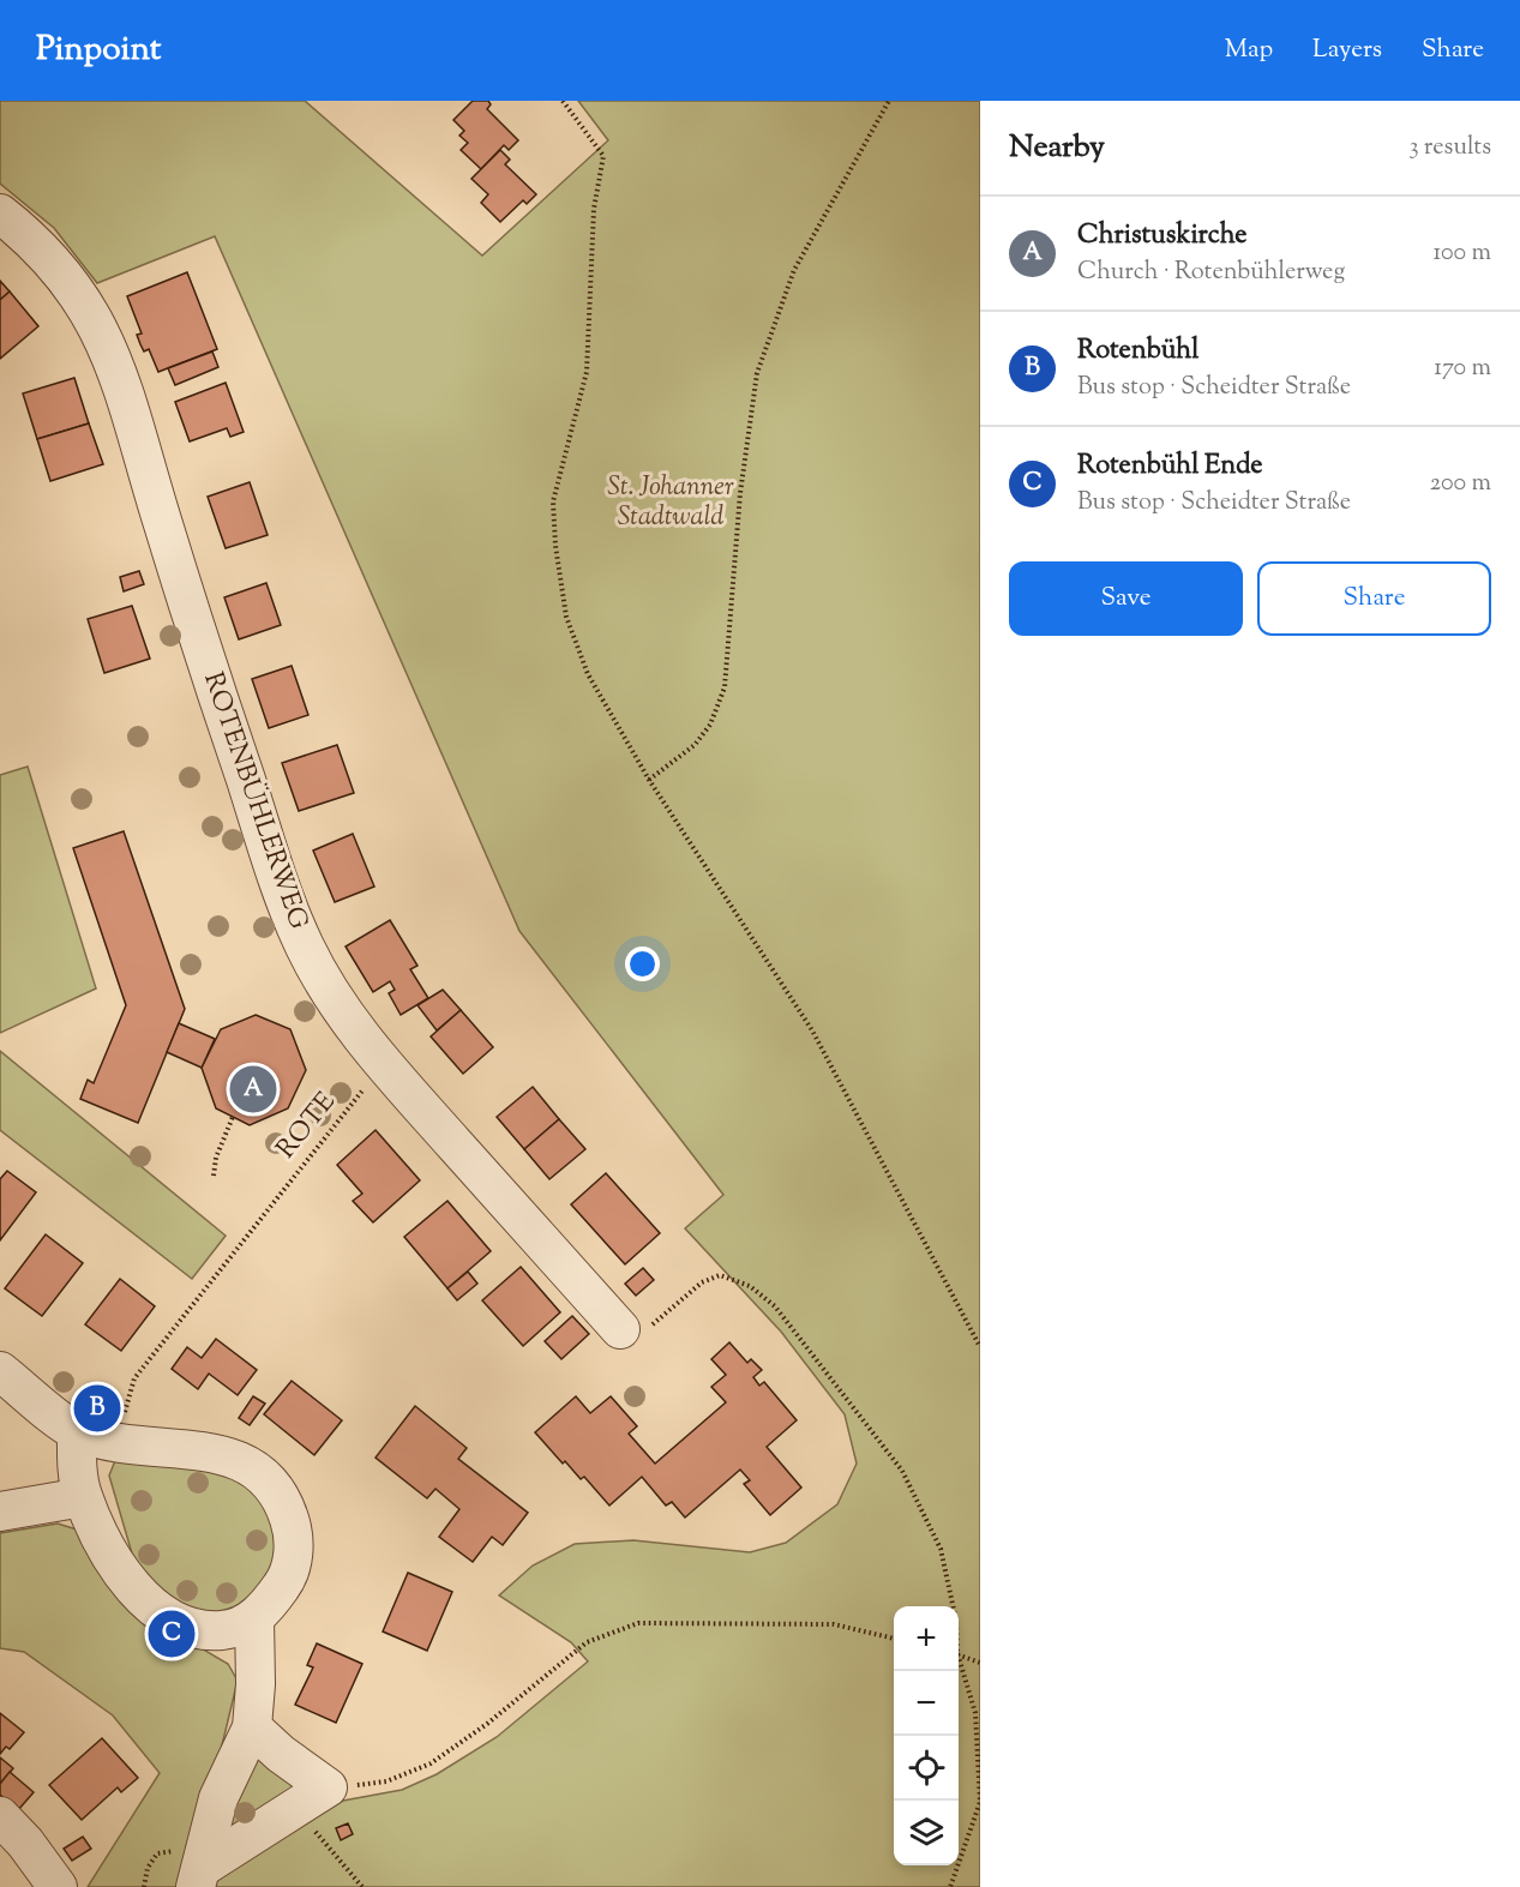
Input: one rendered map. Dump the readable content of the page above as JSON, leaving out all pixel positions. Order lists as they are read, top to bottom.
{
  "streets": {
    "street": ["ROTENBÜHLERWEG"],
    "path": ["ROTE"]
  },
  "crossings": [
    ["ROTENBÜHLERWEG", "ROTE"]
  ],
  "parks": ["St. Johanner Stadtwald"],
  "page": {
    "header": "Pinpoint",
    "nav": ["Map", "Layers", "Share"],
    "heading": ["Nearby", "3 results"],
    "list": [
      {
        "mark": "A",
        "name": "Christuskirche",
        "note": "Church · Rotenbühlerweg",
        "value": "100 m"
      },
      {
        "mark": "B",
        "name": "Rotenbühl",
        "note": "Bus stop · Scheidter Straße",
        "value": "170 m"
      },
      {
        "mark": "C",
        "name": "Rotenbühl Ende",
        "note": "Bus stop · Scheidter Straße",
        "value": "200 m"
      }
    ],
    "buttons": ["Save", "Share"],
    "pins": ["A", "B", "C"],
    "map_buttons": ["+", "−"]
  }
}
